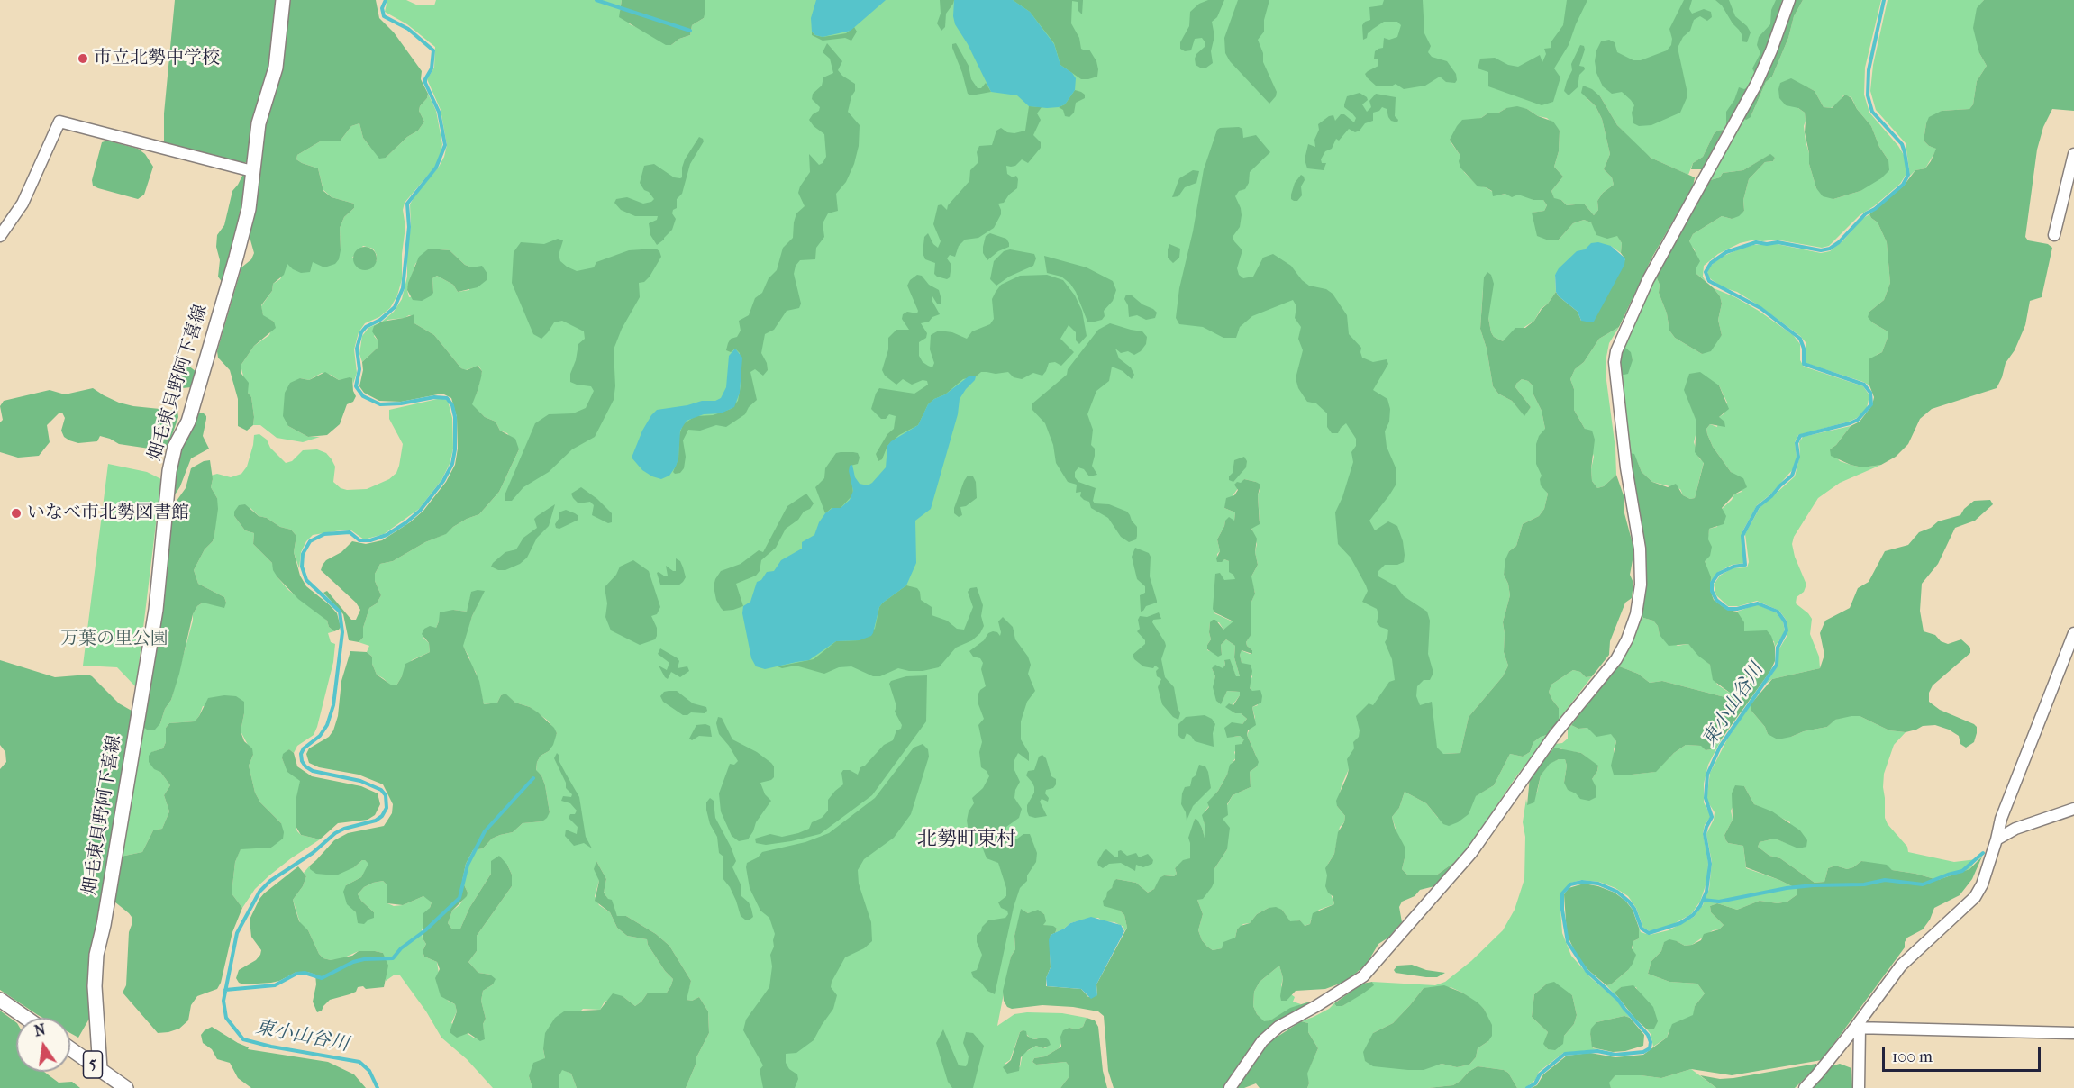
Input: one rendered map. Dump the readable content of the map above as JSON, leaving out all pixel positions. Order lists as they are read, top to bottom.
{
  "streets": {
    "main road": ["畑毛東貝野阿下喜線", "5"]
  },
  "crossings": [
    ["畑毛東貝野阿下喜線", "5"]
  ],
  "districts": ["北勢町東村"],
  "water": ["東小山谷川"],
  "parks": ["万葉の里公園"],
  "places": ["市立北勢中学校", "いなべ市北勢図書館"],
  "scale_bar": "100 m",
  "north": "top"
}
